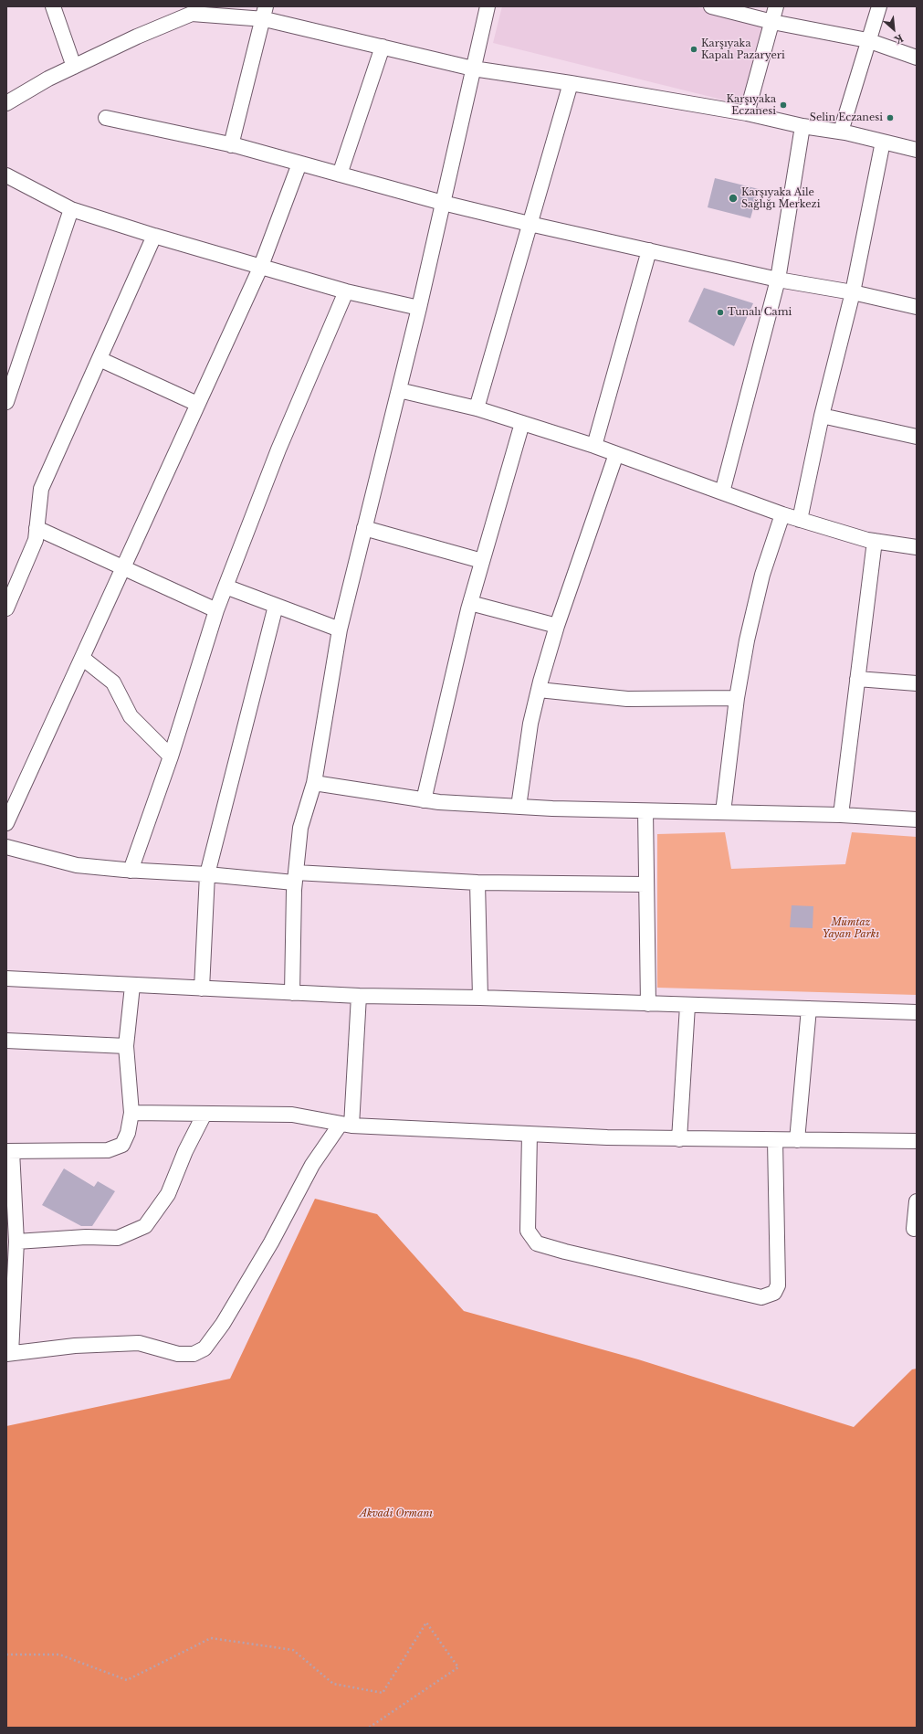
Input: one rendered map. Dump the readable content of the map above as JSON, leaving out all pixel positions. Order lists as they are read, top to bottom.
{
  "parks": ["Mümtaz Yayan Parkı", "Akvadi Ormanı"],
  "places": [
    "Karşıyaka Kapalı Pazaryeri",
    "Karşıyaka Eczanesi",
    "Selin Eczanesi",
    "Karşıyaka Aile Sağlığı Merkezi",
    "Tunalı Cami"
  ],
  "north": "bottom right"
}
